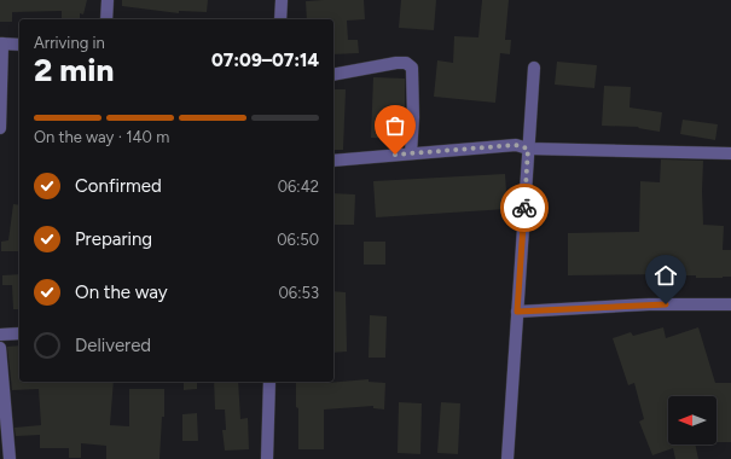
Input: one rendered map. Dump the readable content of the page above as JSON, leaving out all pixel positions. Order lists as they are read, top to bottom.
{
  "north": "left",
  "page": {
    "heading": ["2 min", "Arriving in", "07:09–07:14"],
    "bar": "On the way · 140 m",
    "list": [
      ["Confirmed", "06:42"],
      ["Preparing", "06:50"],
      ["On the way", "06:53"],
      "Delivered"
    ]
  }
}
